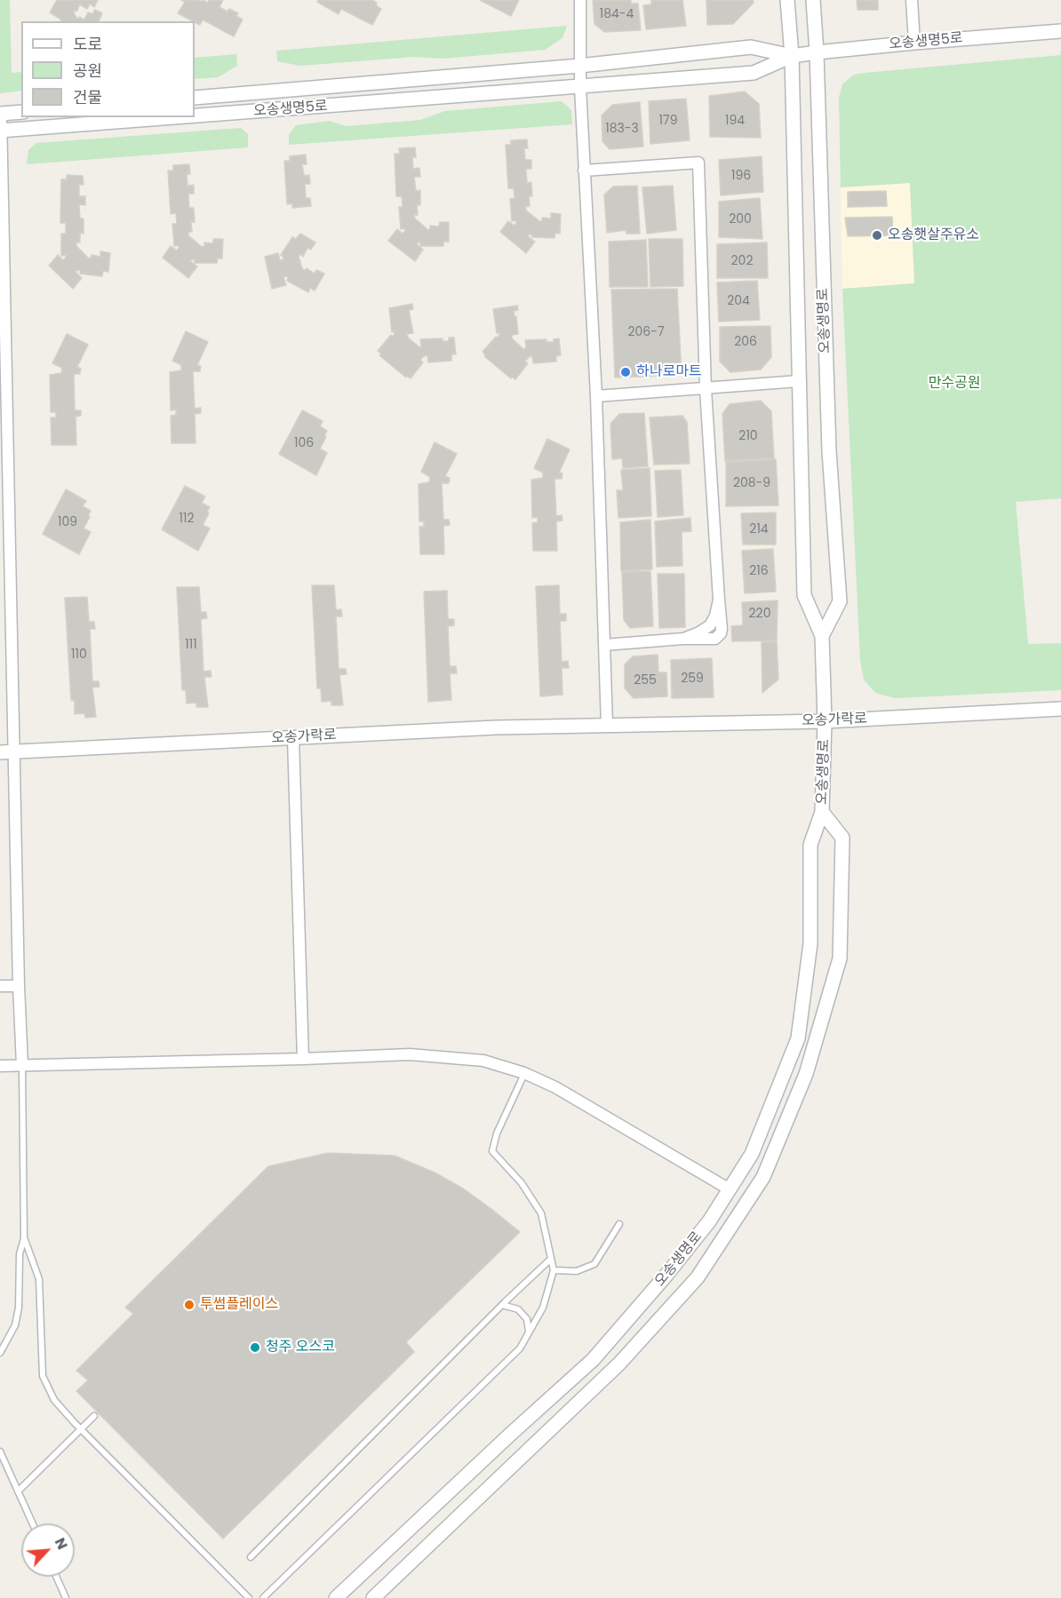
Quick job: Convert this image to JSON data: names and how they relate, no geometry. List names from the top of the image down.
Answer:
{
  "streets": {
    "street": ["오송생명5로", "오송생명로", "오송가락로"]
  },
  "crossings": [
    ["오송생명5로", "오송생명로"],
    ["오송생명로", "오송가락로"]
  ],
  "parks": ["만수공원"],
  "places": [
    "오송햇살주유소",
    "하나로마트",
    "투썸플레이스",
    "청주 오스코"
  ],
  "house_numbers": [
    "184-4",
    "179",
    "194",
    "183-3",
    "196",
    "200",
    "202",
    "204",
    "206-7",
    "206",
    "210",
    "106",
    "208-9",
    "112",
    "109",
    "214",
    "216",
    "220",
    "111",
    "110",
    "259",
    "255"
  ],
  "legend": ["도로", "공원", "건물"],
  "north": "top right"
}
